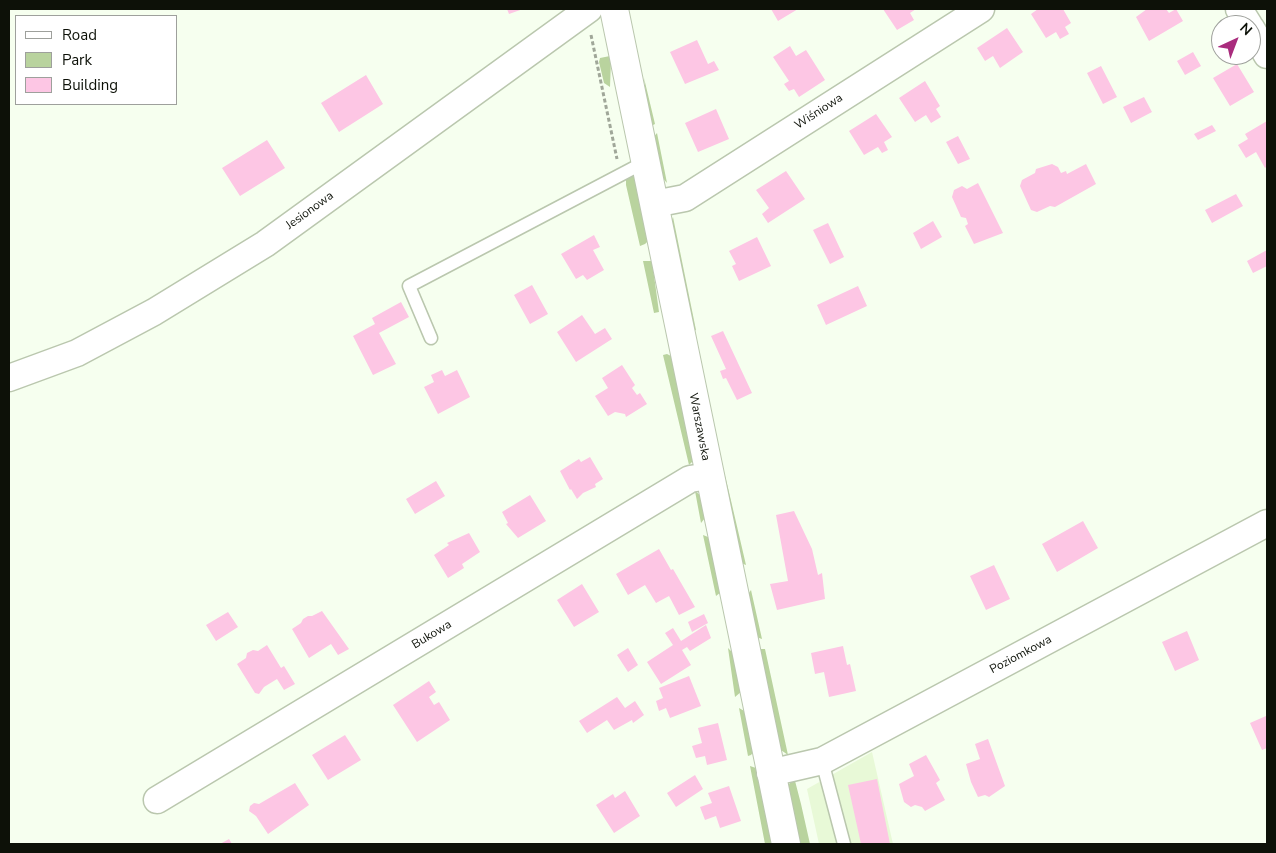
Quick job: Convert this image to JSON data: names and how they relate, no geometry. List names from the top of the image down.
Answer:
{
  "streets": {
    "main road": ["Warszawska"],
    "street": [
      "Wiśniowa",
      "Jesionowa",
      "Bukowa",
      "Poziomkowa"
    ]
  },
  "crossings": [
    ["Wiśniowa", "Warszawska"],
    ["Warszawska", "Bukowa"],
    ["Warszawska", "Poziomkowa"]
  ],
  "legend": ["Road", "Park", "Building"],
  "north": "top right"
}
